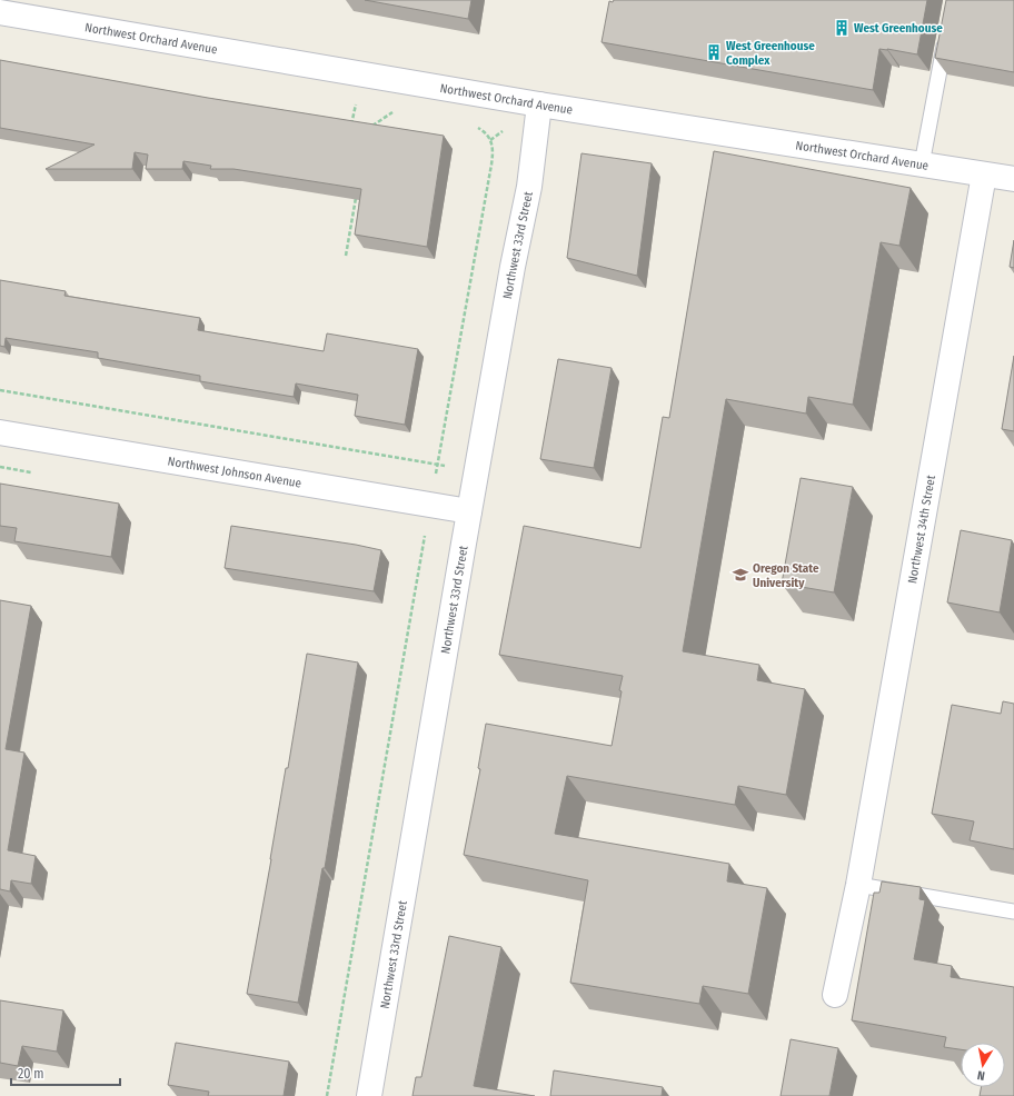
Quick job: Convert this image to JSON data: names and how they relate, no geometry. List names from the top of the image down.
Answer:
{
  "streets": {
    "street": [
      "Northwest Orchard Avenue",
      "Northwest 33rd Street",
      "Northwest Johnson Avenue",
      "Northwest 34th Street"
    ]
  },
  "crossings": [
    ["Northwest Orchard Avenue", "Northwest 33rd Street"],
    ["Northwest Orchard Avenue", "Northwest 34th Street"],
    ["Northwest 33rd Street", "Northwest Johnson Avenue"]
  ],
  "places": {
    "building": ["West Greenhouse", "West Greenhouse Complex"],
    "school or university": ["Oregon State University"]
  },
  "scale_bar": "20 m",
  "north": "bottom"
}
